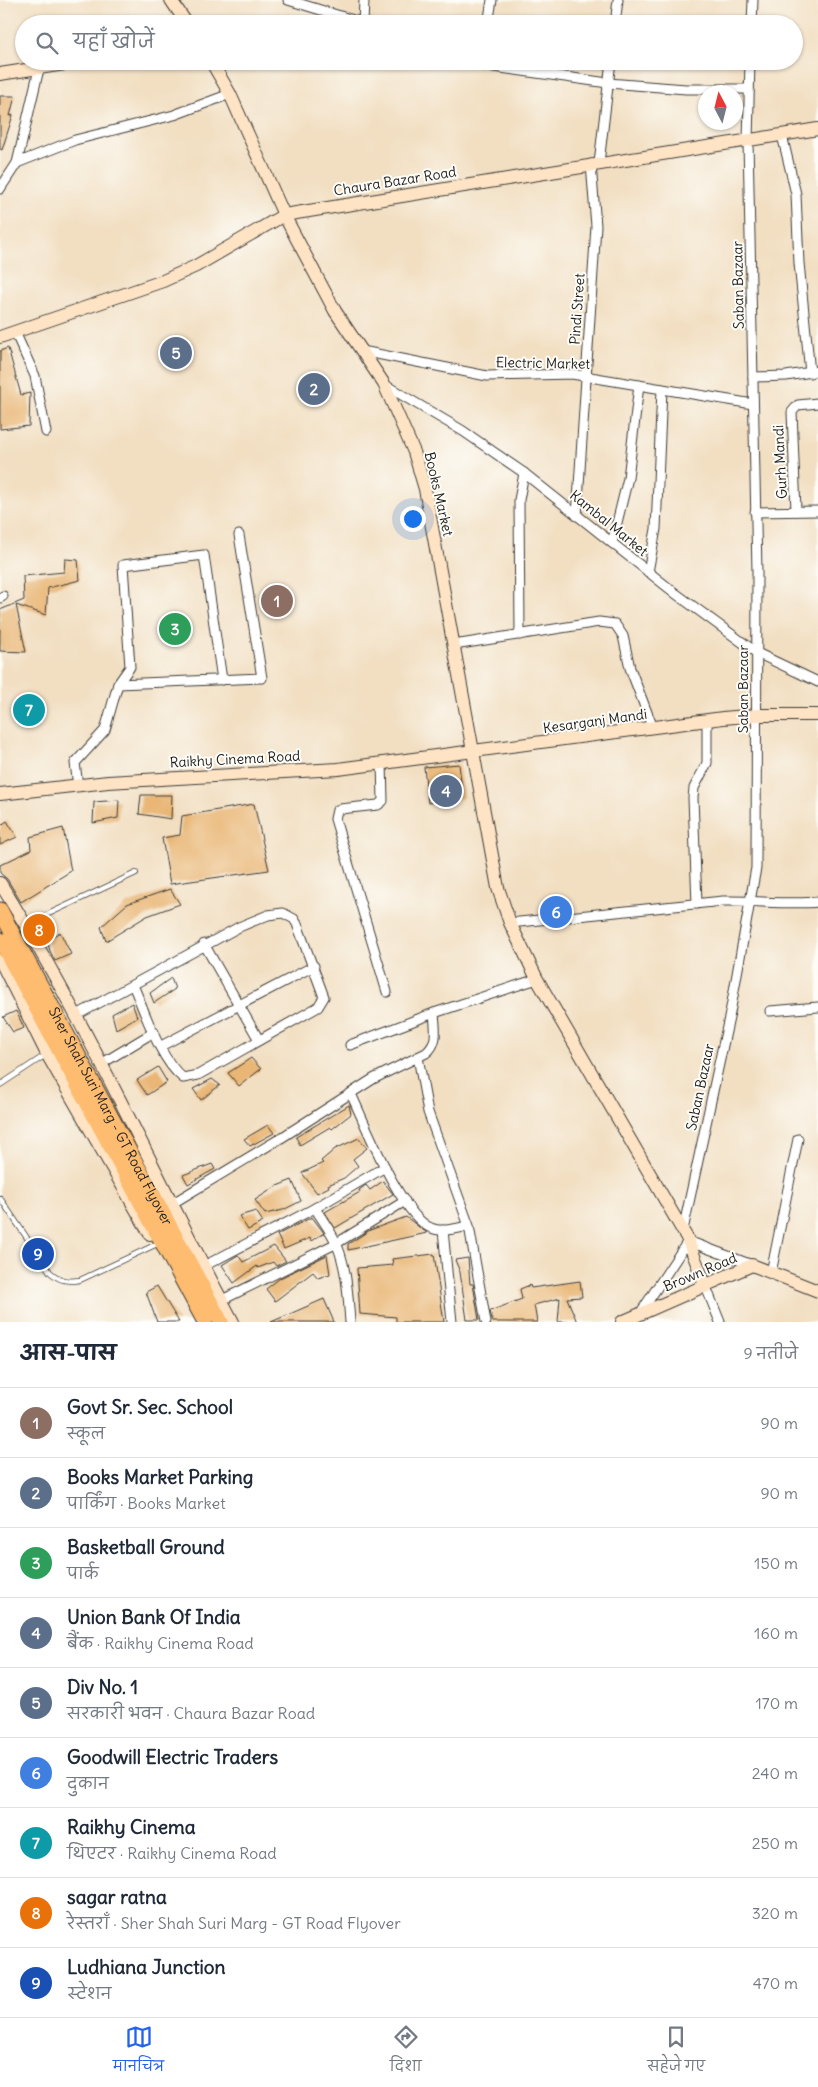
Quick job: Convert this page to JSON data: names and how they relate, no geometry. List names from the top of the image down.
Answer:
{
  "streets": {
    "main road": ["Sher Shah Suri Marg - GT Road Flyover"],
    "street": [
      "Chaura Bazar Road",
      "Saban Bazaar",
      "Pindi Street",
      "Electric Market",
      "Gurh Mandi",
      "Books Market",
      "Kambal Market",
      "Kesarganj Mandi",
      "Raikhy Cinema Road",
      "Brown Road"
    ]
  },
  "crossings": [
    ["Chaura Bazar Road", "Saban Bazaar"],
    ["Chaura Bazar Road", "Pindi Street"],
    ["Chaura Bazar Road", "Books Market"],
    ["Saban Bazaar", "Electric Market"],
    ["Saban Bazaar", "Books Market"],
    ["Saban Bazaar", "Kambal Market"],
    ["Saban Bazaar", "Kesarganj Mandi"],
    ["Pindi Street", "Electric Market"],
    ["Pindi Street", "Kambal Market"],
    ["Electric Market", "Books Market"],
    ["Books Market", "Kambal Market"],
    ["Books Market", "Kesarganj Mandi"],
    ["Books Market", "Raikhy Cinema Road"],
    ["Books Market", "Brown Road"],
    ["Kesarganj Mandi", "Raikhy Cinema Road"]
  ],
  "north": "top",
  "page": {
    "search": "यहाँ खोजें",
    "pins": [
      "5",
      "2",
      "1",
      "3",
      "7",
      "4",
      "6",
      "8",
      "9"
    ],
    "heading": ["आस-पास", "9 नतीजे"],
    "list": [
      {
        "mark": "1",
        "name": "Govt Sr. Sec. School",
        "note": "स्कूल",
        "value": "90 m"
      },
      {
        "mark": "2",
        "name": "Books Market Parking",
        "note": "पार्किंग · Books Market",
        "value": "90 m"
      },
      {
        "mark": "3",
        "name": "Basketball Ground",
        "note": "पार्क",
        "value": "150 m"
      },
      {
        "mark": "4",
        "name": "Union Bank Of India",
        "note": "बैंक · Raikhy Cinema Road",
        "value": "160 m"
      },
      {
        "mark": "5",
        "name": "Div No. 1",
        "note": "सरकारी भवन · Chaura Bazar Road",
        "value": "170 m"
      },
      {
        "mark": "6",
        "name": "Goodwill Electric Traders",
        "note": "दुकान",
        "value": "240 m"
      },
      {
        "mark": "7",
        "name": "Raikhy Cinema",
        "note": "थिएटर · Raikhy Cinema Road",
        "value": "250 m"
      },
      {
        "mark": "8",
        "name": "sagar ratna",
        "note": "रेस्तराँ · Sher Shah Suri Marg - GT Road Flyover",
        "value": "320 m"
      },
      {
        "mark": "9",
        "name": "Ludhiana Junction",
        "note": "स्टेशन",
        "value": "470 m"
      }
    ],
    "nav": ["मानचित्र", "दिशा", "सहेजे गए"]
  }
}
